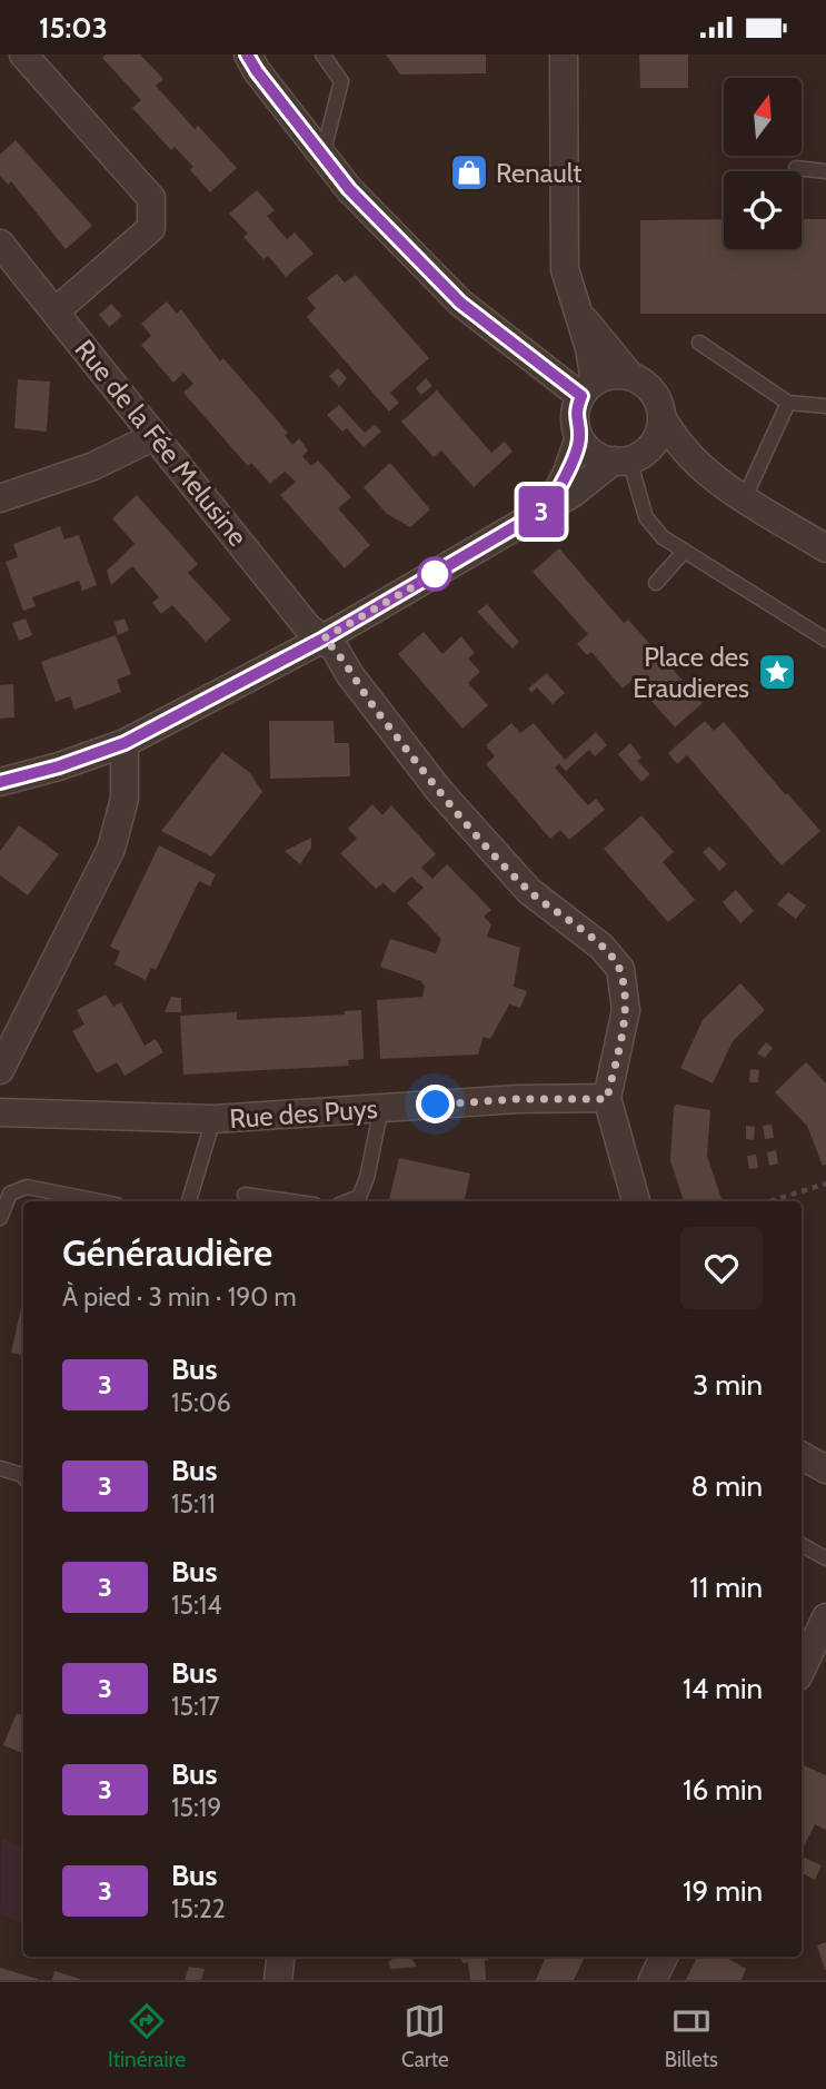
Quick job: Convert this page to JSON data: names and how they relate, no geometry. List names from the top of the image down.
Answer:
{
  "streets": {
    "street": ["Rue de la Fée Melusine", "Rue des Puys"]
  },
  "crossings": [
    ["Rue de la Fée Melusine", "Rue des Puys"]
  ],
  "places": {
    "shop": ["Renault"],
    "place": ["Place des Eraudieres"]
  },
  "lines": ["bus line 3"],
  "north": "top",
  "page": {
    "status": "15:03",
    "on_map": "3",
    "heading": ["Généraudière", "À pied · 3 min · 190 m"],
    "list": [
      {
        "mark": "3",
        "name": "Bus",
        "note": "15:06",
        "value": "3 min"
      },
      {
        "mark": "3",
        "name": "Bus",
        "note": "15:11",
        "value": "8 min"
      },
      {
        "mark": "3",
        "name": "Bus",
        "note": "15:14",
        "value": "11 min"
      },
      {
        "mark": "3",
        "name": "Bus",
        "note": "15:17",
        "value": "14 min"
      },
      {
        "mark": "3",
        "name": "Bus",
        "note": "15:19",
        "value": "16 min"
      },
      {
        "mark": "3",
        "name": "Bus",
        "note": "15:22",
        "value": "19 min"
      }
    ],
    "tabs": ["Itinéraire", "Carte", "Billets"]
  }
}
